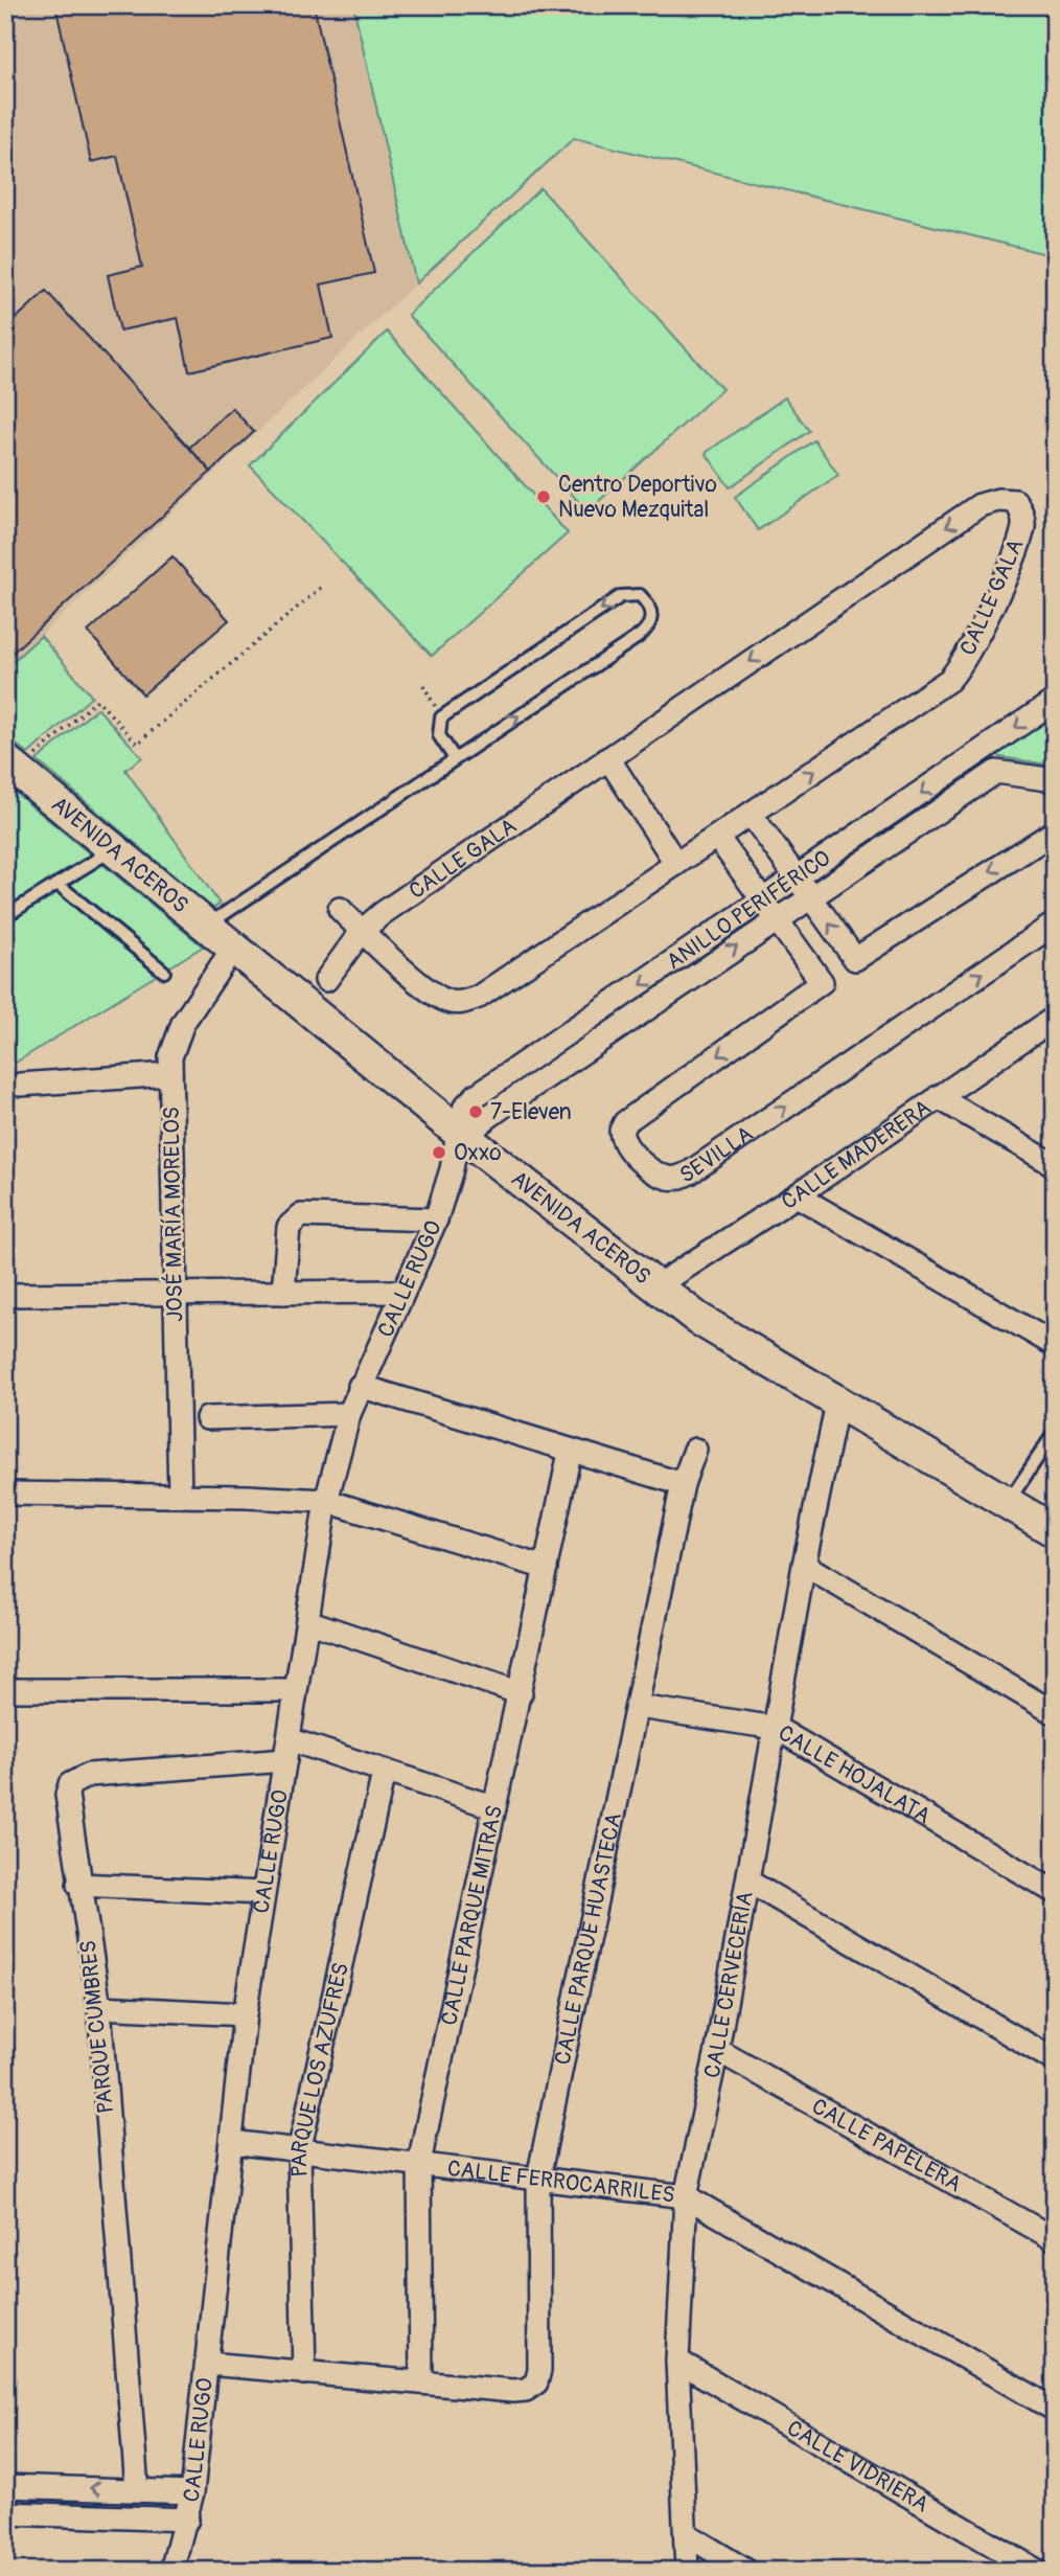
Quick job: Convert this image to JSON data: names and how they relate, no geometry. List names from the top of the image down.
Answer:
{
  "streets": {
    "street": [
      "CALLE GALA",
      "AVENIDA ACEROS",
      "ANILLO PERIFÉRICO",
      "SEVILLA",
      "CALLE MADERERA",
      "JOSÉ MARÍA MORELOS",
      "CALLE RUGO",
      "CALLE HOJALATA",
      "CALLE PARQUE MITRAS",
      "CALLE PARQUE HUASTECA",
      "CALLE CERVECERÍA",
      "PARQUE CUMBRES",
      "PARQUE LOS AZUFRES",
      "CALLE PAPELERA",
      "CALLE FERROCARRILES",
      "CALLE VIDRIERA"
    ]
  },
  "crossings": [
    ["AVENIDA ACEROS", "ANILLO PERIFÉRICO"],
    ["AVENIDA ACEROS", "CALLE MADERERA"],
    ["AVENIDA ACEROS", "JOSÉ MARÍA MORELOS"],
    ["AVENIDA ACEROS", "CALLE RUGO"],
    ["AVENIDA ACEROS", "CALLE CERVECERÍA"],
    ["ANILLO PERIFÉRICO", "SEVILLA"],
    ["ANILLO PERIFÉRICO", "CALLE RUGO"],
    ["CALLE RUGO", "PARQUE CUMBRES"],
    ["CALLE RUGO", "CALLE FERROCARRILES"],
    ["CALLE HOJALATA", "CALLE PARQUE HUASTECA"],
    ["CALLE HOJALATA", "CALLE CERVECERÍA"],
    ["CALLE PARQUE MITRAS", "CALLE PARQUE HUASTECA"],
    ["CALLE PARQUE MITRAS", "CALLE FERROCARRILES"],
    ["CALLE PARQUE HUASTECA", "CALLE FERROCARRILES"],
    ["CALLE CERVECERÍA", "CALLE PAPELERA"],
    ["CALLE CERVECERÍA", "CALLE FERROCARRILES"],
    ["CALLE CERVECERÍA", "CALLE VIDRIERA"],
    ["PARQUE LOS AZUFRES", "CALLE FERROCARRILES"]
  ],
  "places": ["Centro Deportivo Nuevo Mezquital", "7-Eleven", "Oxxo"]
}
